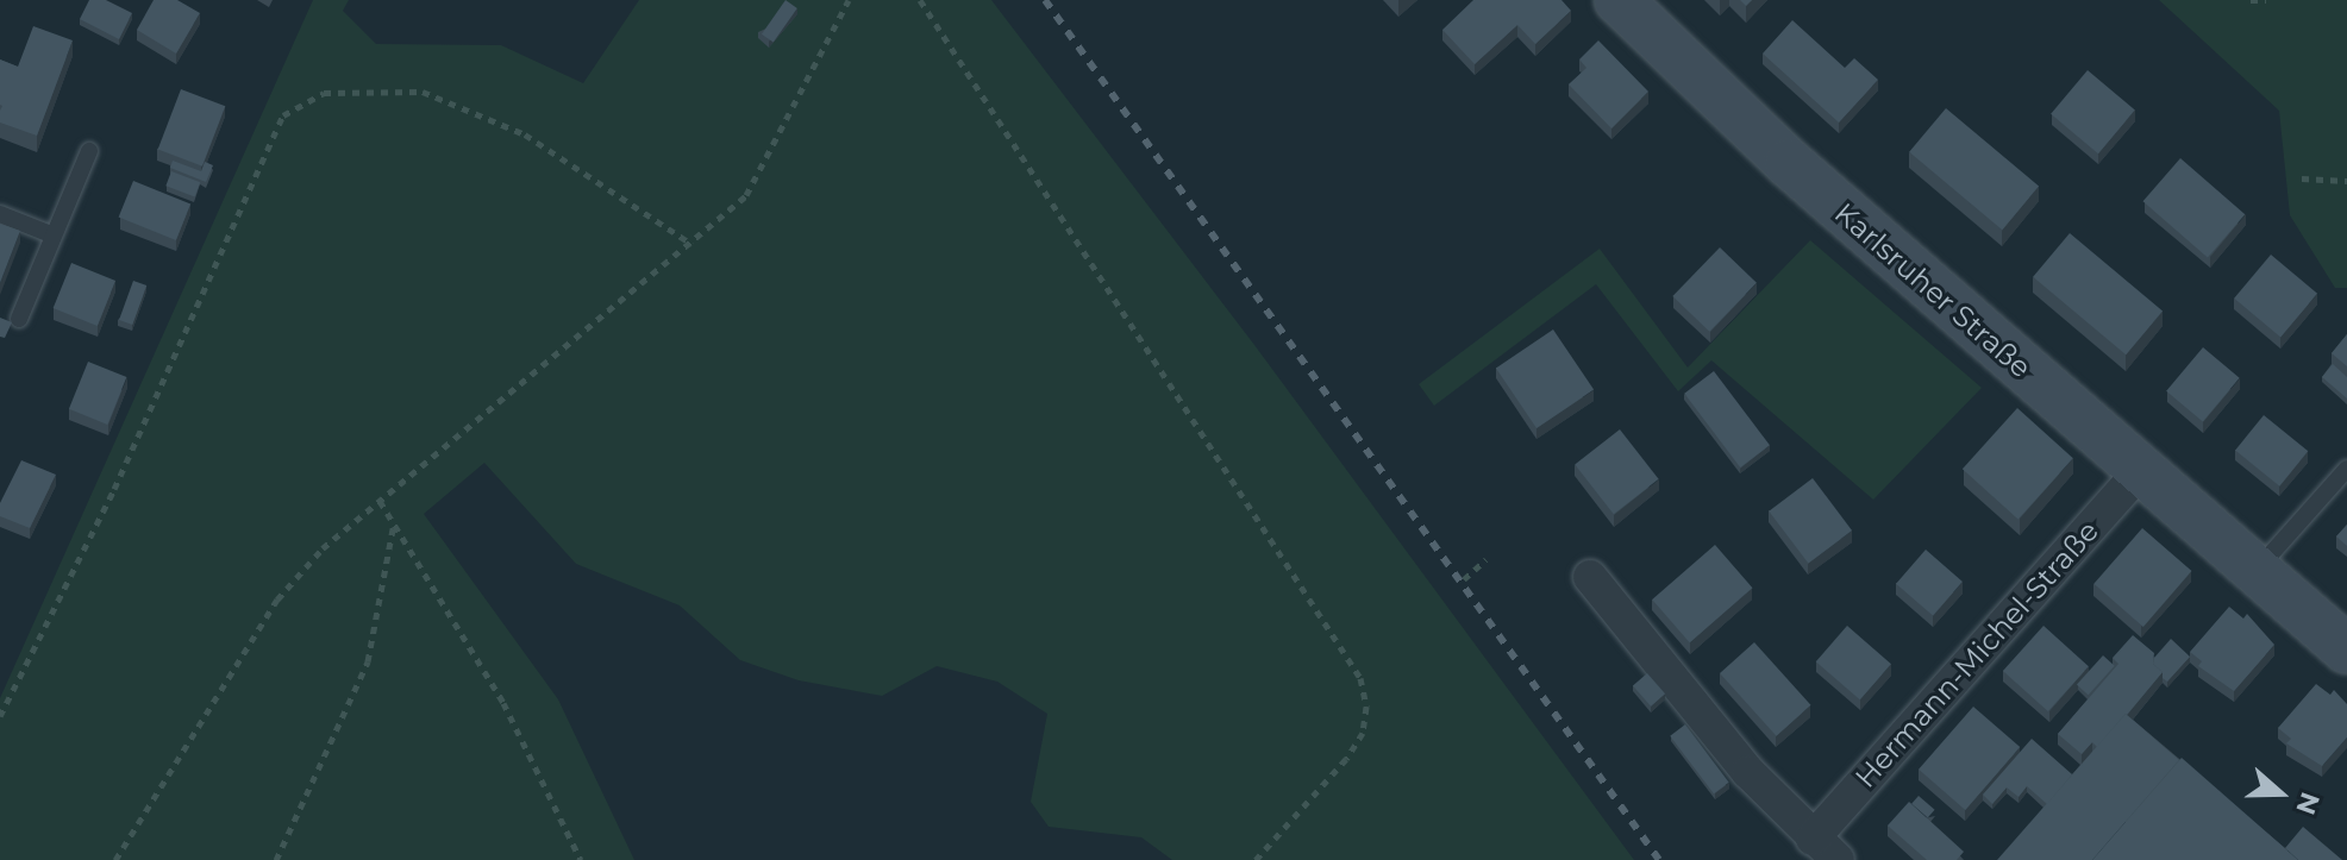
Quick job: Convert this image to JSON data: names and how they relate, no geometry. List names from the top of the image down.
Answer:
{
  "streets": {
    "main road": ["Karlsruher Straße"],
    "street": ["Hermann-Michel-Straße"]
  },
  "crossings": [
    ["Karlsruher Straße", "Hermann-Michel-Straße"]
  ],
  "north": "right"
}
